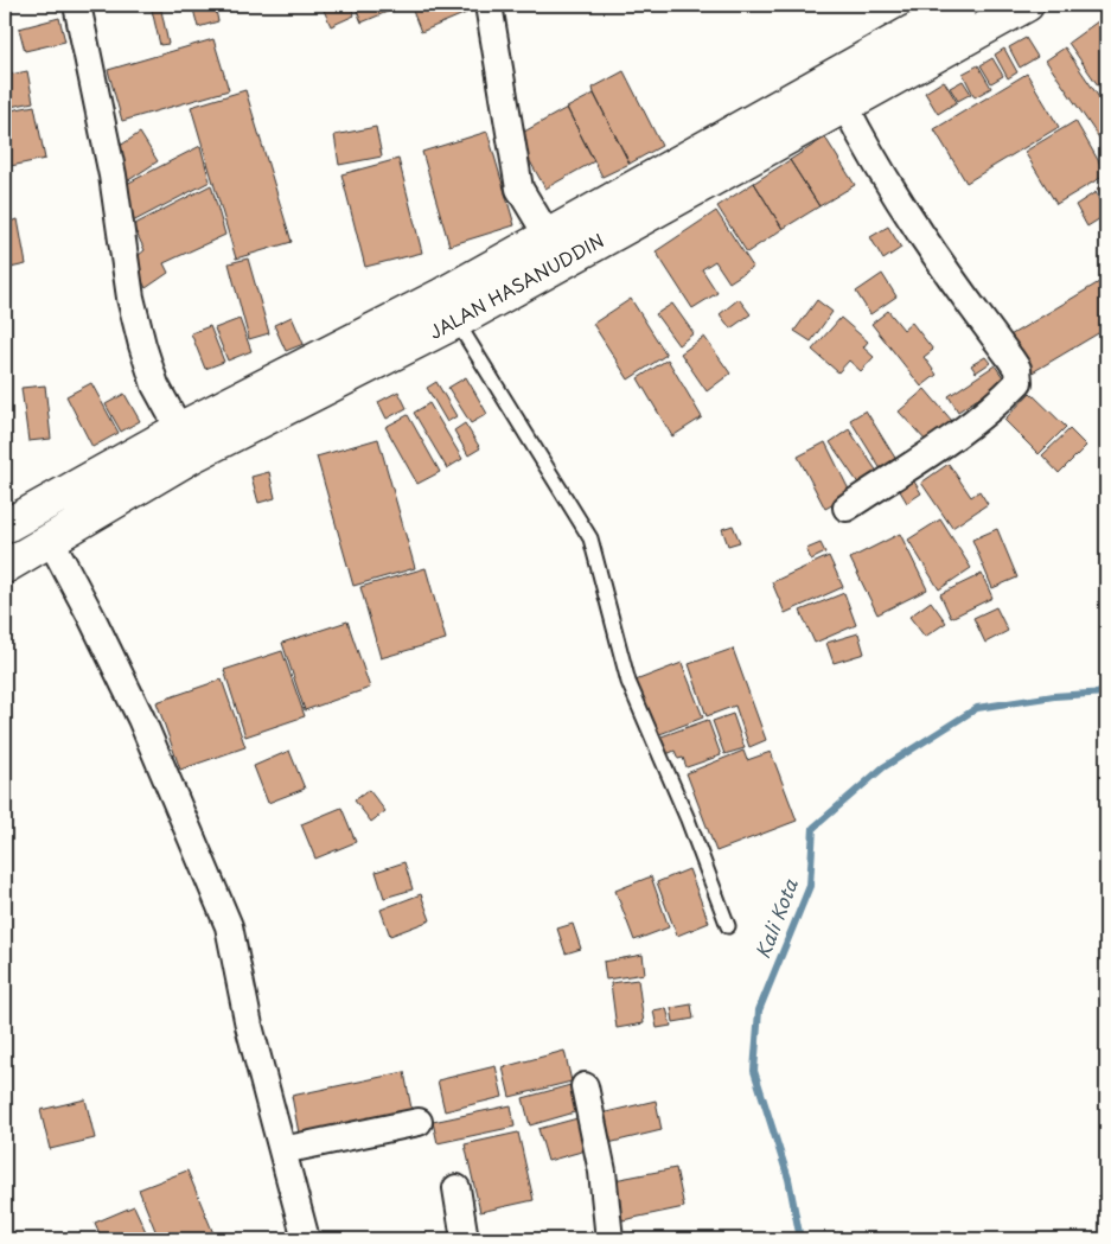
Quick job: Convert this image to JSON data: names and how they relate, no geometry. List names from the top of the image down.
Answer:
{
  "streets": {
    "street": ["JALAN HASANUDDIN"]
  },
  "water": ["Kali Kota"]
}
